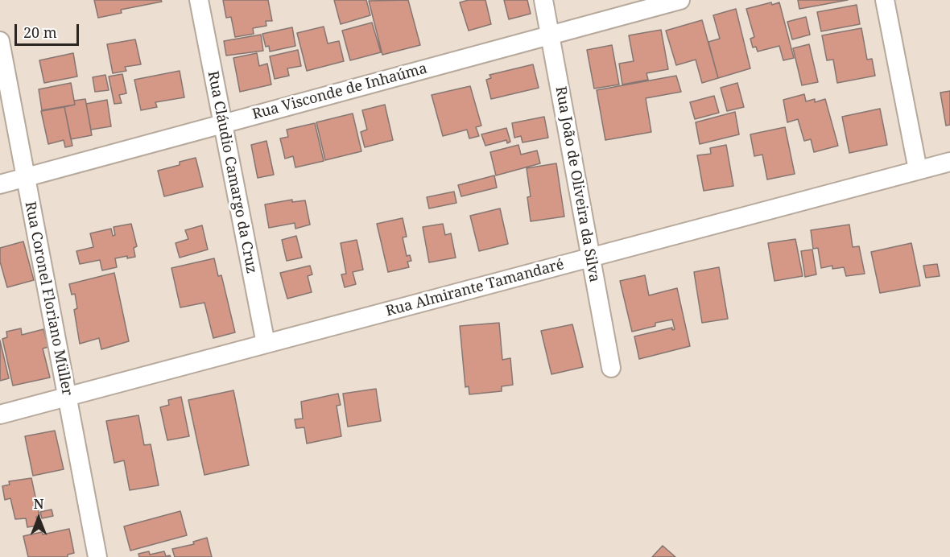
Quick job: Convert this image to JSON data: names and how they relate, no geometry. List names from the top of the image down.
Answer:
{
  "streets": {
    "street": [
      "Rua Visconde de Inhaúma",
      "Rua Cláudio Camargo da Cruz",
      "Rua João de Oliveira da Silva",
      "Rua Almirante Tamandaré",
      "Rua Coronel Floriano Müller"
    ]
  },
  "crossings": [
    ["Rua Visconde de Inhaúma", "Rua Cláudio Camargo da Cruz"],
    ["Rua Visconde de Inhaúma", "Rua João de Oliveira da Silva"],
    ["Rua Visconde de Inhaúma", "Rua Coronel Floriano Müller"],
    ["Rua Cláudio Camargo da Cruz", "Rua Almirante Tamandaré"],
    ["Rua João de Oliveira da Silva", "Rua Almirante Tamandaré"],
    ["Rua Almirante Tamandaré", "Rua Coronel Floriano Müller"]
  ],
  "scale_bar": "20 m",
  "north": "top"
}
